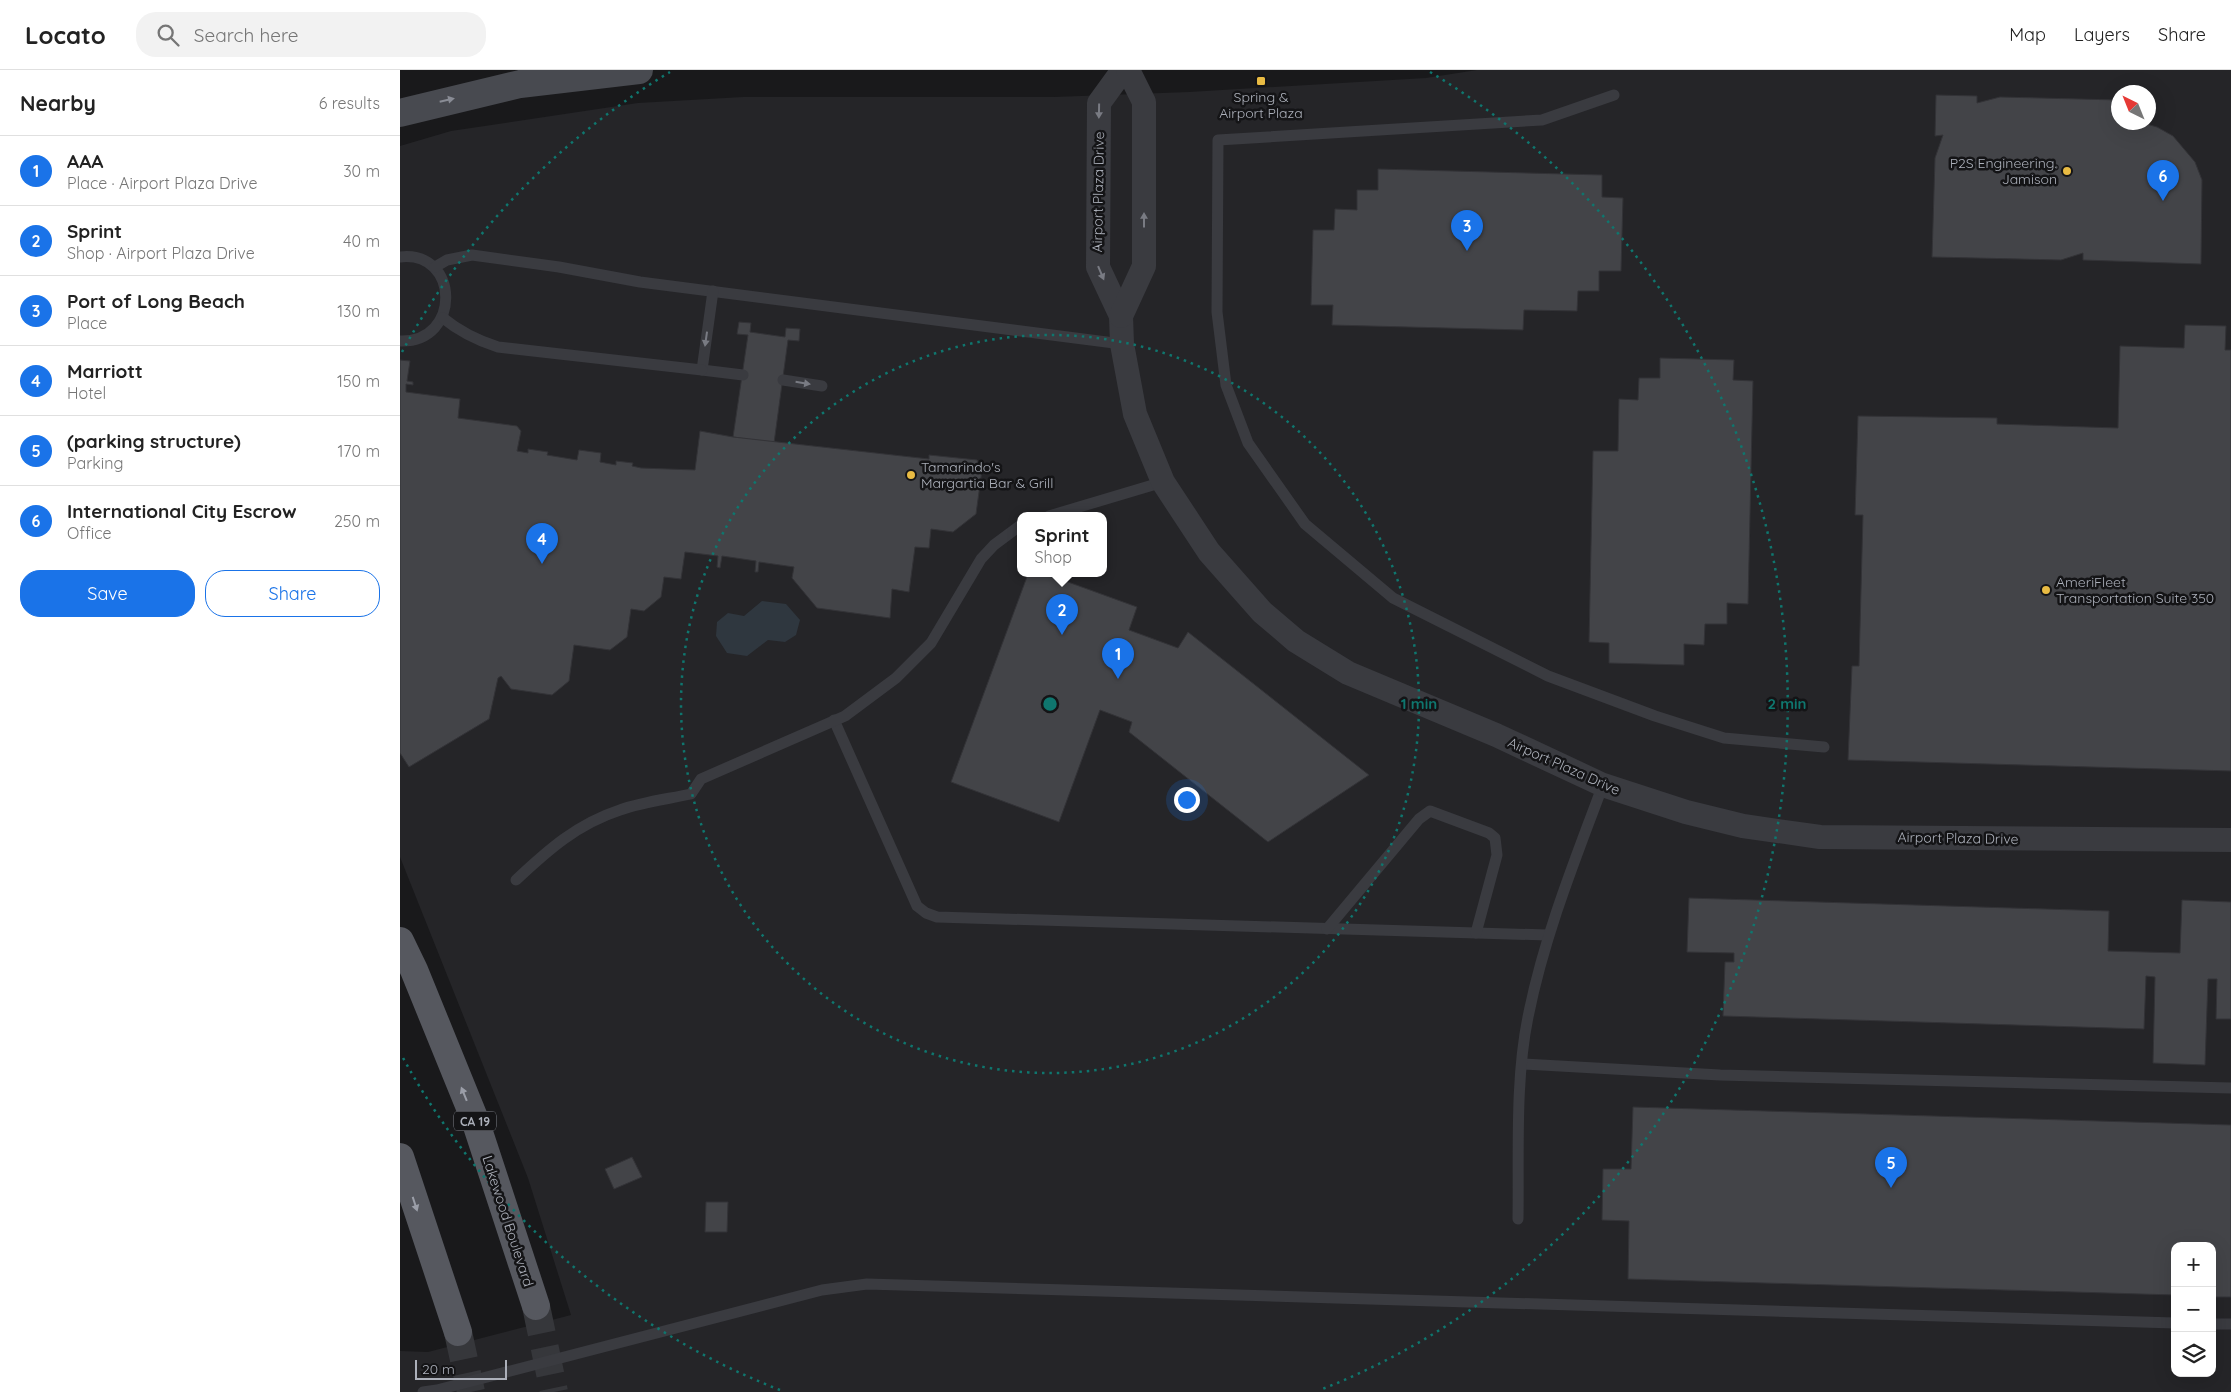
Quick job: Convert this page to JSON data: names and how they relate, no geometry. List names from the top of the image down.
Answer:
{
  "streets": {
    "main road": ["CA 19", "Lakewood Boulevard"],
    "street": ["Airport Plaza Drive"]
  },
  "places": {
    "transit": ["Spring & Airport Plaza"],
    "other": ["P2S Engineering. Jamison", "Tamarindo's Margartia Bar & Grill", "AmeriFleet Transportation Suite 350"]
  },
  "scale_bar": "20 m",
  "north": "top left",
  "page": {
    "header": "Locato",
    "search": "Search here",
    "nav": ["Map", "Layers", "Share"],
    "heading": ["Nearby", "6 results"],
    "list": [
      {
        "mark": "1",
        "name": "AAA",
        "note": "Place · Airport Plaza Drive",
        "value": "30 m"
      },
      {
        "mark": "2",
        "name": "Sprint",
        "note": "Shop · Airport Plaza Drive",
        "value": "40 m"
      },
      {
        "mark": "3",
        "name": "Port of Long Beach",
        "note": "Place",
        "value": "130 m"
      },
      {
        "mark": "4",
        "name": "Marriott",
        "note": "Hotel",
        "value": "150 m"
      },
      {
        "mark": "5",
        "name": "(parking structure)",
        "note": "Parking",
        "value": "170 m"
      },
      {
        "mark": "6",
        "name": "International City Escrow",
        "note": "Office",
        "value": "250 m"
      }
    ],
    "pins": [
      "6",
      "3",
      "4",
      "2",
      "1",
      "5"
    ],
    "popup": ["Sprint", "Shop"],
    "buttons": ["Save", "Share"],
    "map_buttons": ["+", "−"],
    "scale": "20 m"
  },
  "rings": ["1 min", "2 min"]
}
